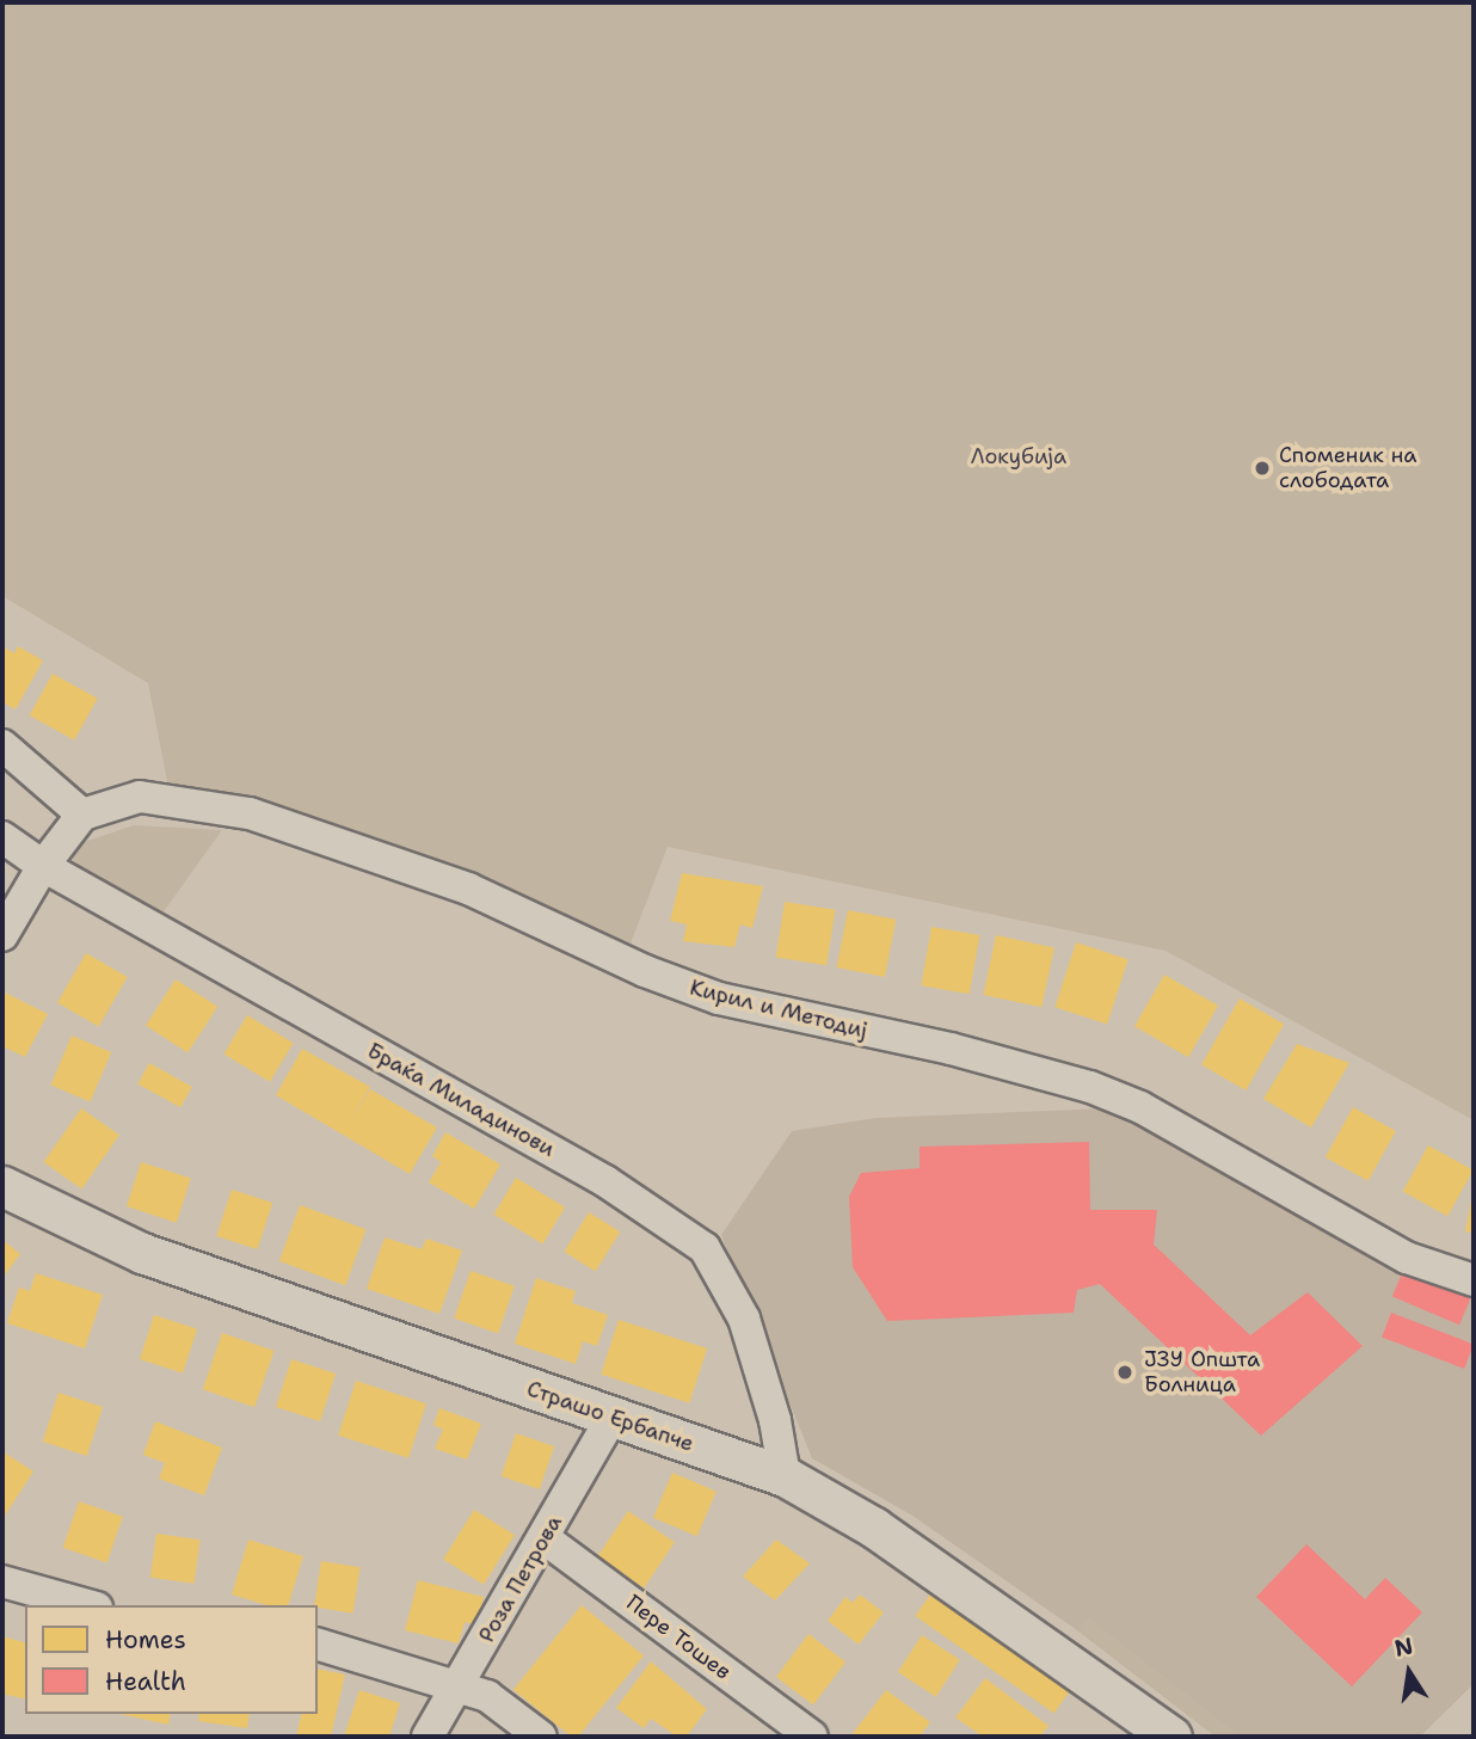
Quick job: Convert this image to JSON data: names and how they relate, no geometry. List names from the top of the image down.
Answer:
{
  "streets": {
    "main road": ["Страшо Ербапче"],
    "street": [
      "Кирил и Методиј",
      "Браќа Миладинови",
      "Роза Петрова",
      "Пере Тошев"
    ]
  },
  "crossings": [
    ["Браќа Миладинови", "Страшо Ербапче"],
    ["Страшо Ербапче", "Роза Петрова"],
    ["Роза Петрова", "Пере Тошев"]
  ],
  "parks": ["Локубија"],
  "places": ["Споменик на слободата", "ЈЗУ Општа Болница"],
  "legend": ["Homes", "Health"],
  "north": "top"
}
